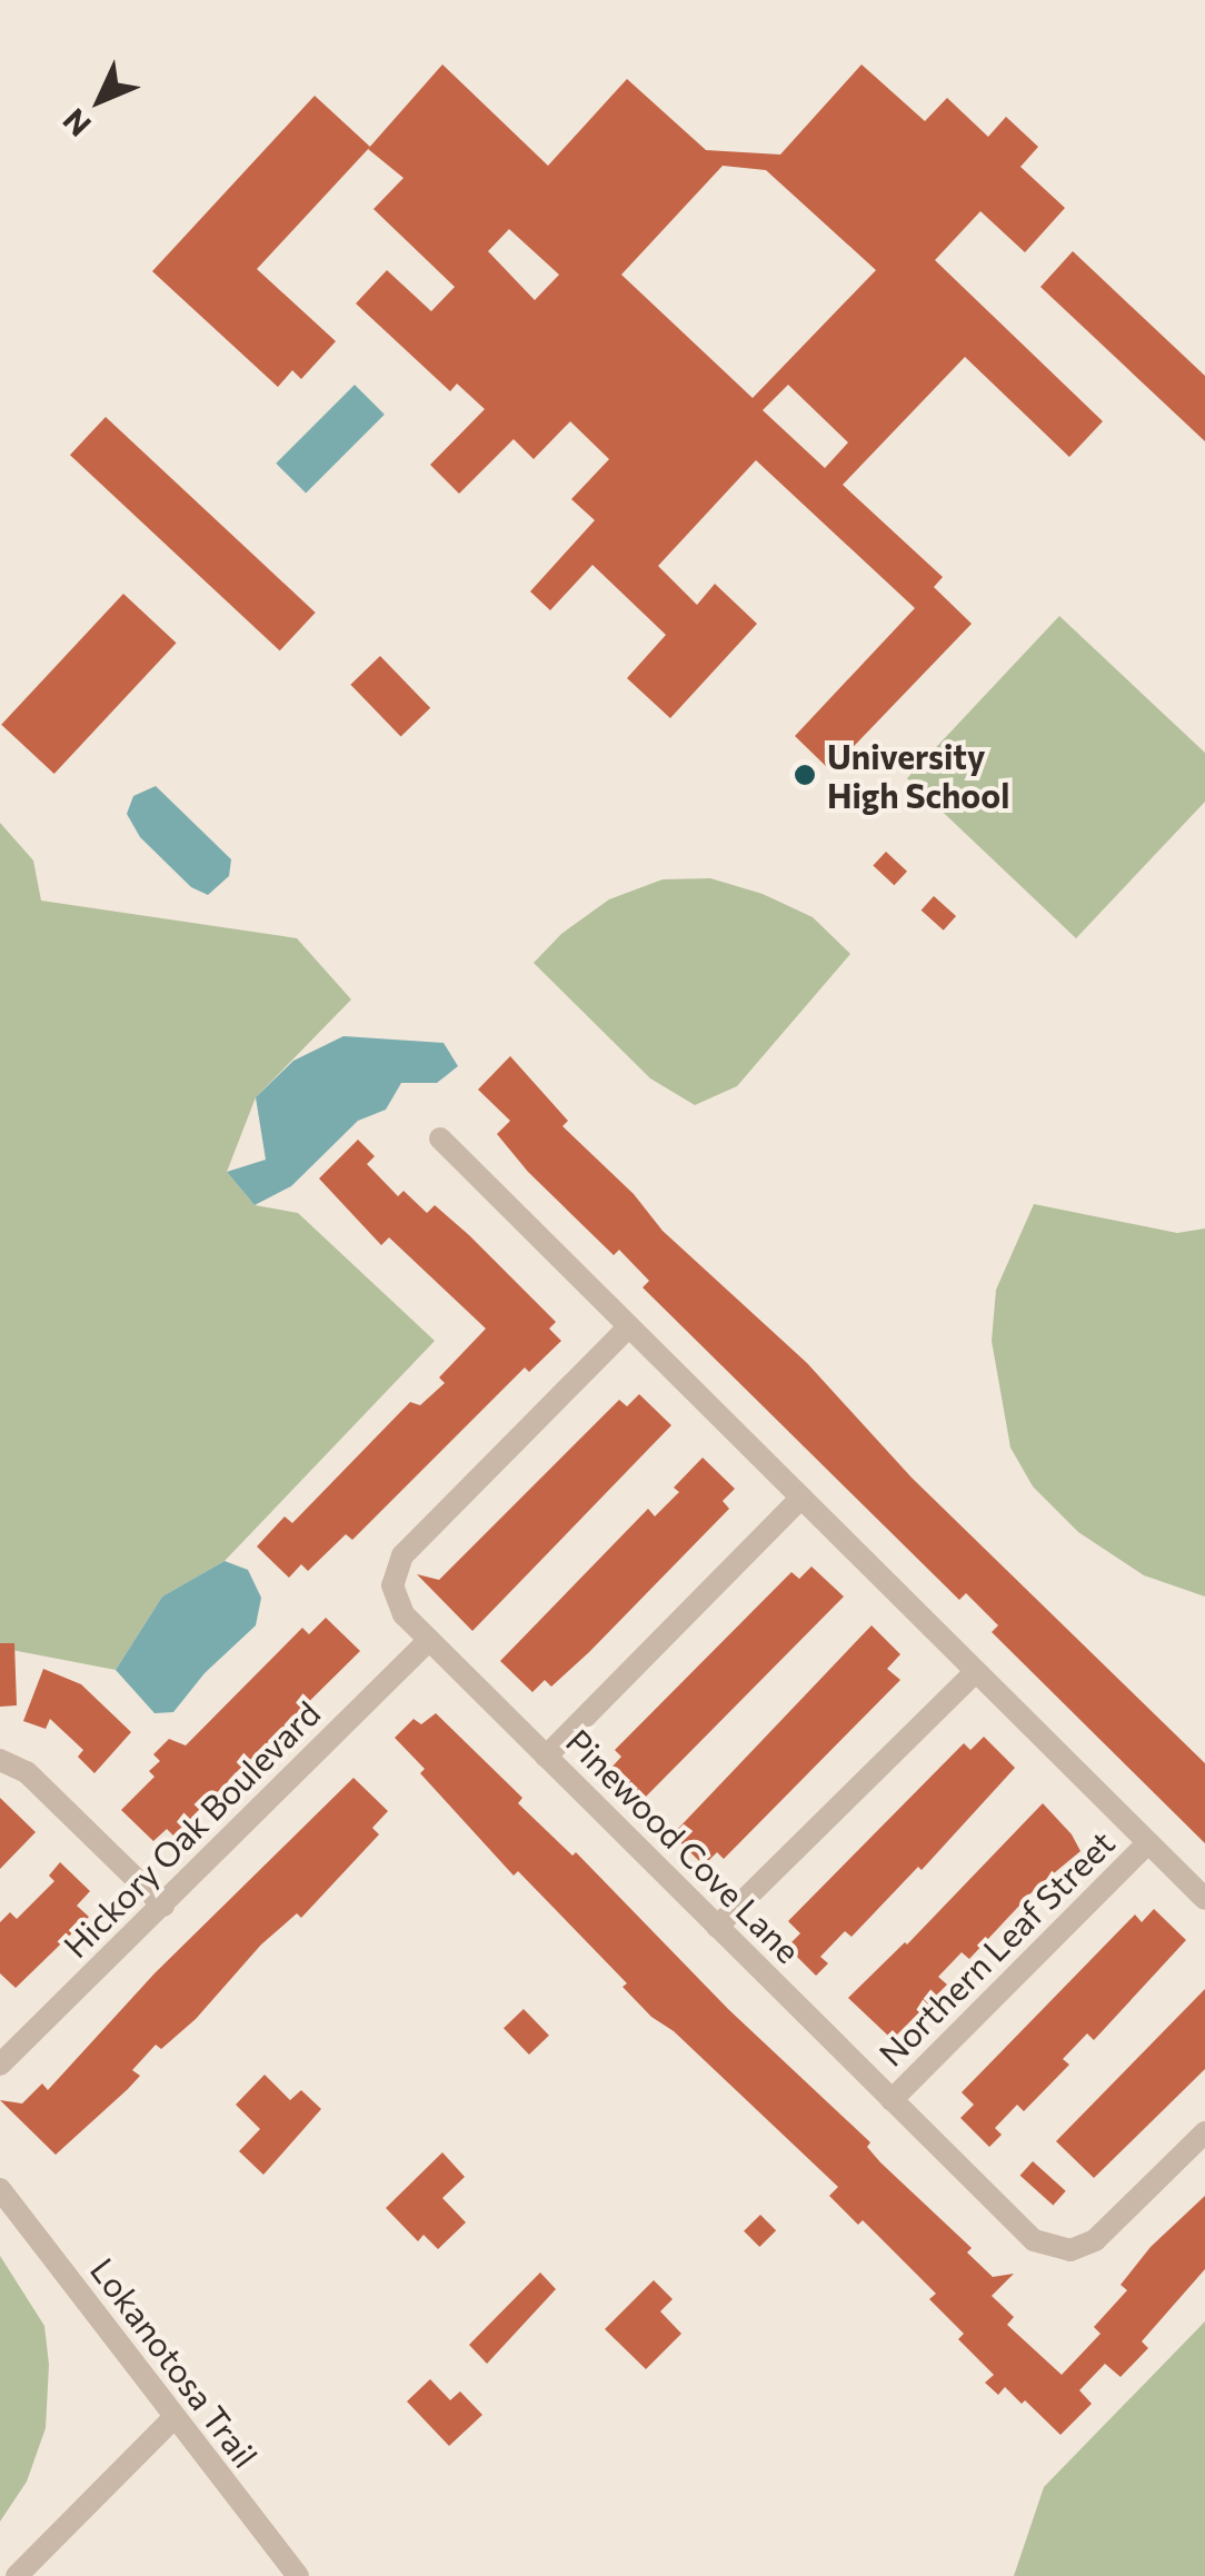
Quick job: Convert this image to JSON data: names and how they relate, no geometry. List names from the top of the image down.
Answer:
{
  "streets": {
    "street": [
      "Hickory Oak Boulevard",
      "Pinewood Cove Lane",
      "Northern Leaf Street",
      "Lokanotosa Trail"
    ]
  },
  "crossings": [
    ["Hickory Oak Boulevard", "Pinewood Cove Lane"],
    ["Pinewood Cove Lane", "Northern Leaf Street"]
  ],
  "places": ["University High School"],
  "north": "bottom left"
}
